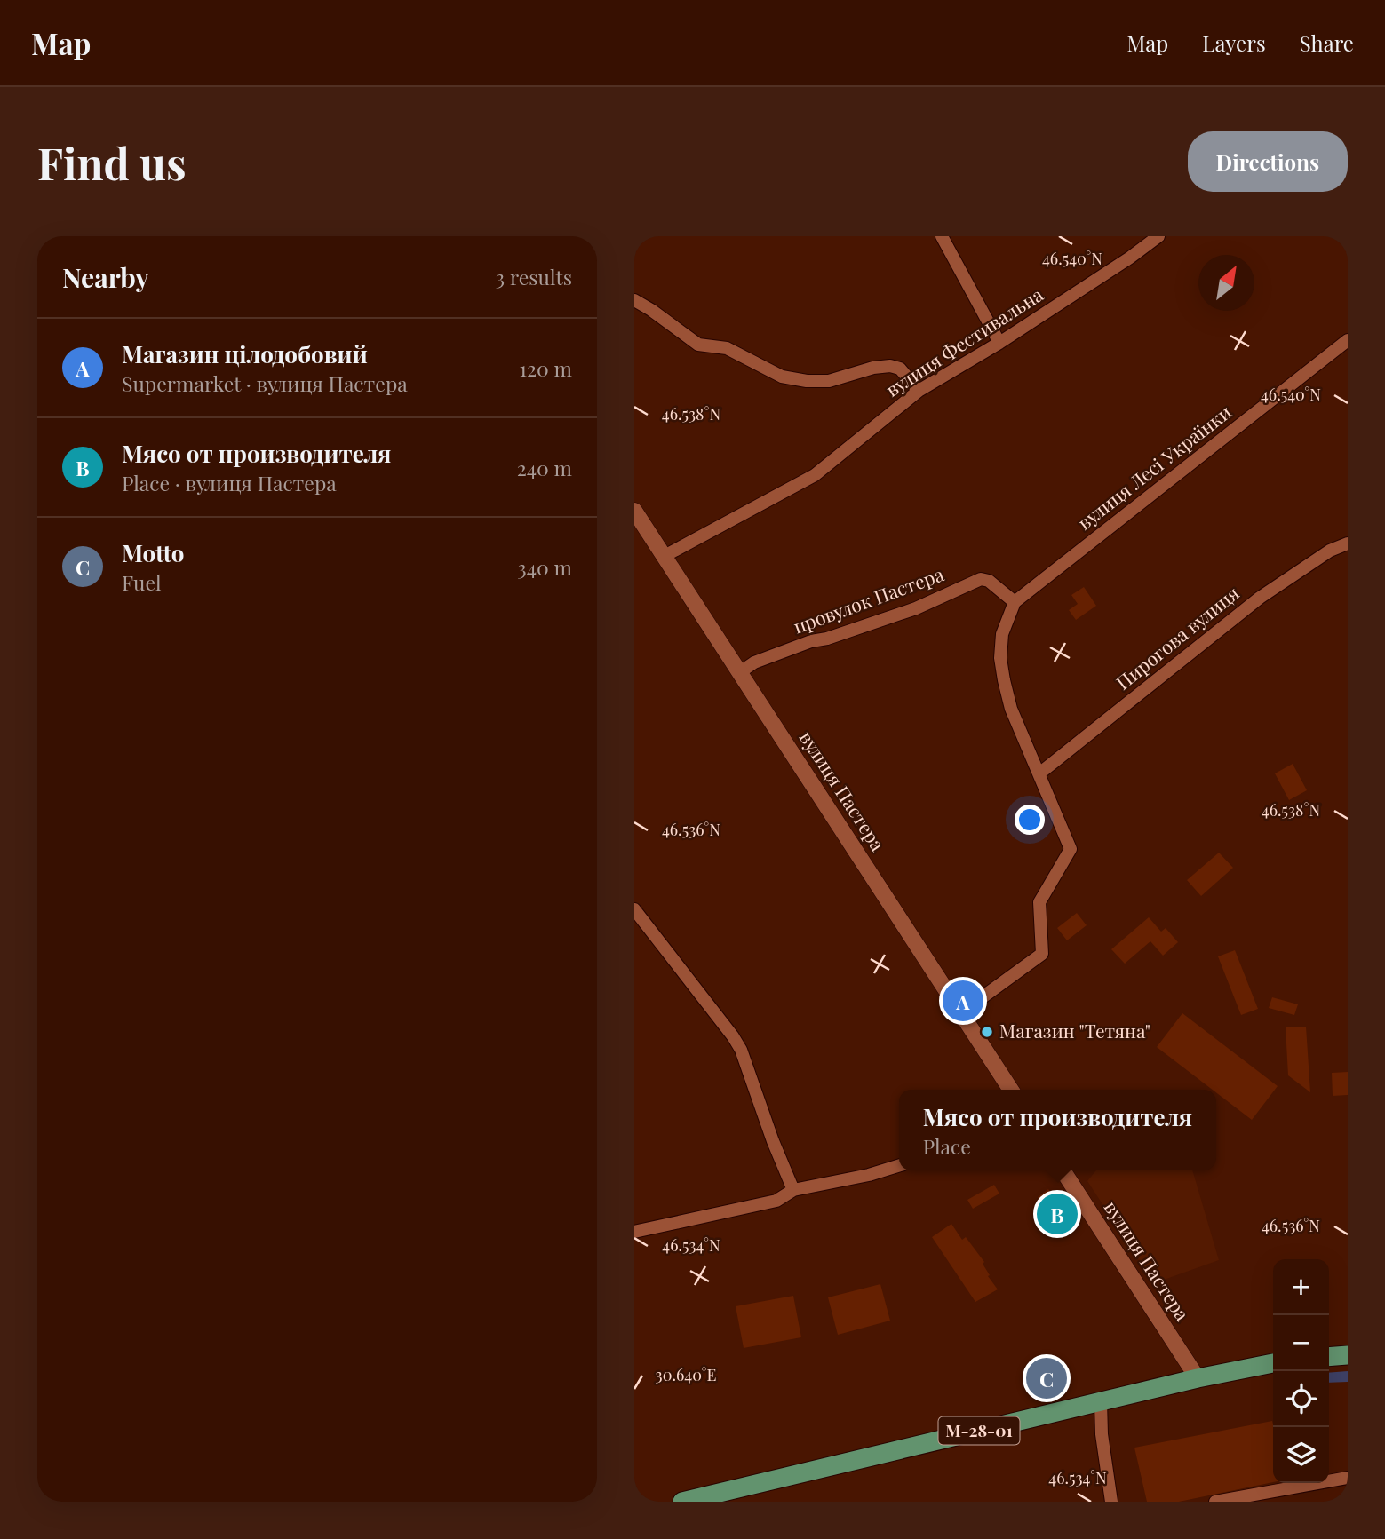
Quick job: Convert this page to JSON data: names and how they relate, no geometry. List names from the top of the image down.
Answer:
{
  "streets": {
    "highway": ["М-28-01"],
    "street": [
      "вулиця Фестивальна",
      "вулиця Лесі Українки",
      "провулок Пастера",
      "Пирогова вулиця",
      "вулиця Пастера"
    ]
  },
  "crossings": [
    ["вулиця Фестивальна", "вулиця Пастера"],
    ["вулиця Лесі Українки", "провулок Пастера"],
    ["провулок Пастера", "вулиця Пастера"],
    ["вулиця Пастера", "М-28-01"]
  ],
  "places": ["Магазин \"Тетяна\""],
  "north": "top right",
  "page": {
    "header": "Map",
    "nav": ["Map", "Layers", "Share"],
    "buttons": "Directions",
    "title": "Find us",
    "heading": ["Nearby", "3 results"],
    "list": [
      {
        "mark": "A",
        "name": "Магазин цілодобовий",
        "note": "Supermarket · вулиця Пастера",
        "value": "120 m"
      },
      {
        "mark": "B",
        "name": "Мясо от производителя",
        "note": "Place · вулиця Пастера",
        "value": "240 m"
      },
      {
        "mark": "C",
        "name": "Motto",
        "note": "Fuel",
        "value": "340 m"
      }
    ],
    "pins": ["A", "B", "C"],
    "popup": ["Мясо от производителя", "Place"],
    "map_buttons": ["+", "−"]
  },
  "coordinates": [
    "46.540°N",
    "46.538°N",
    "46.536°N",
    "46.534°N",
    "30.640°E"
  ]
}
